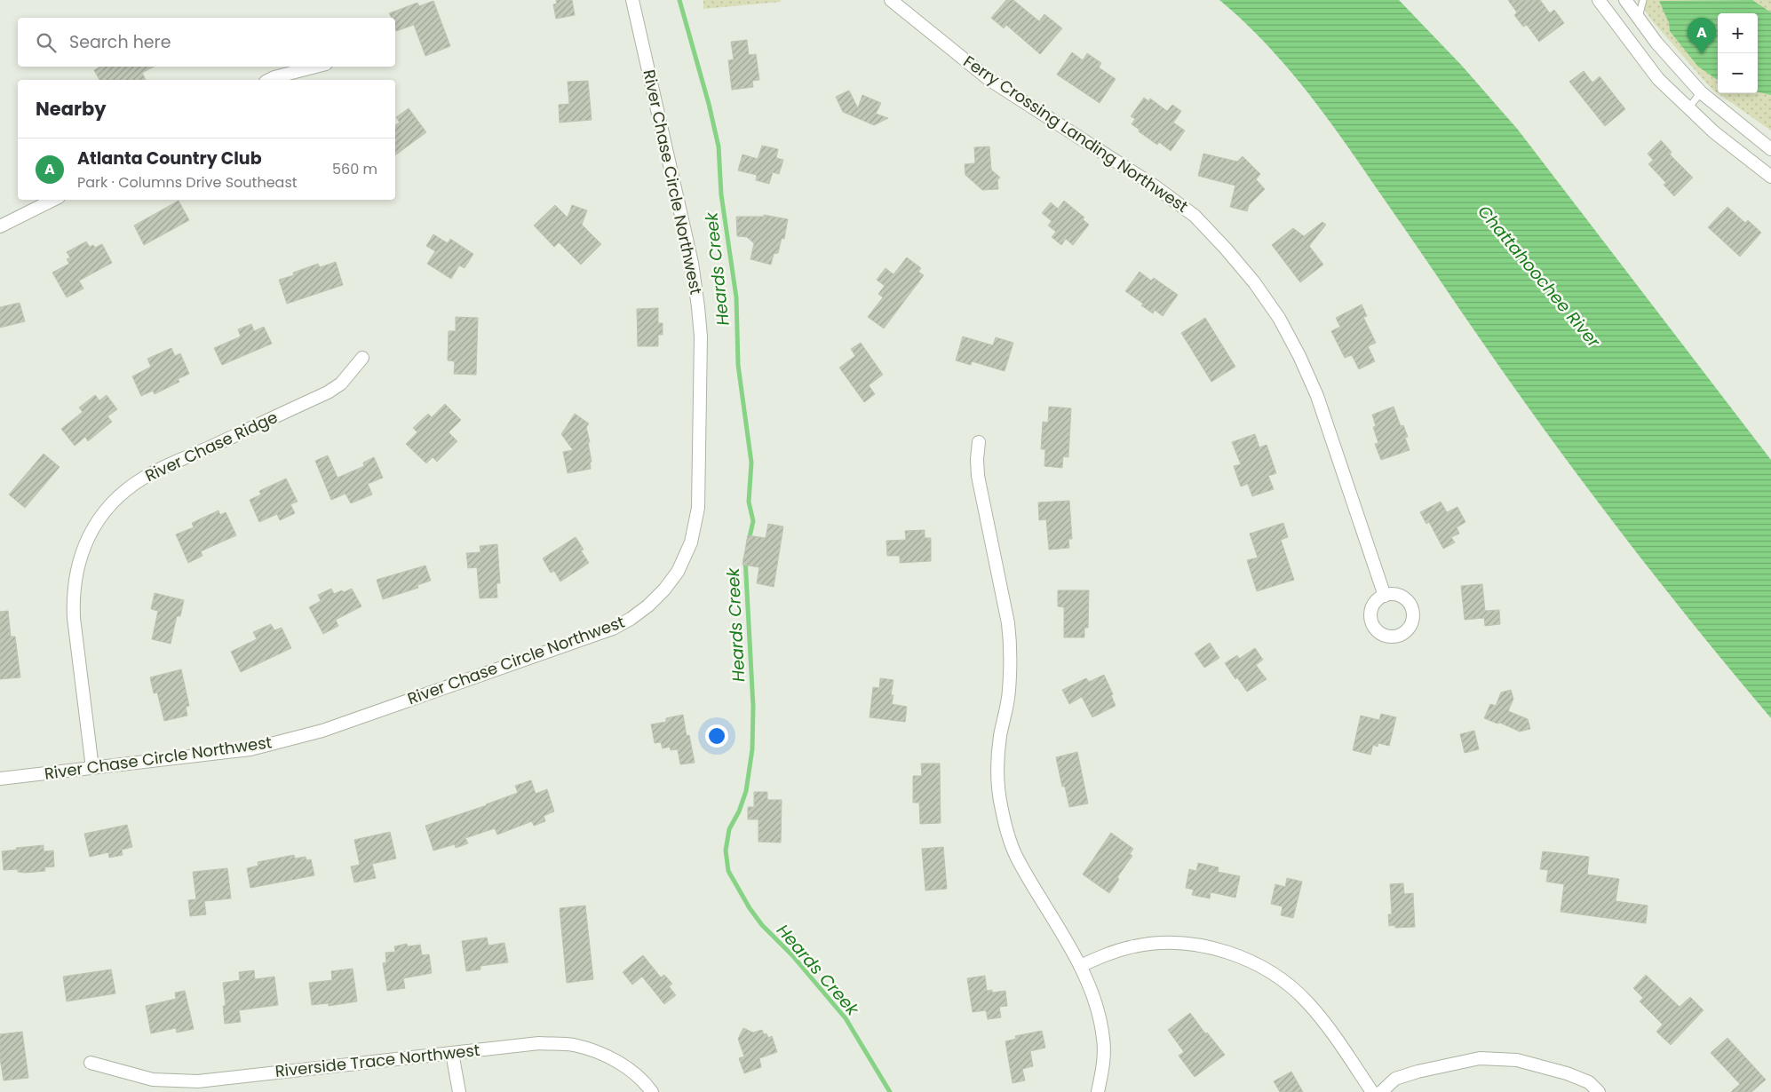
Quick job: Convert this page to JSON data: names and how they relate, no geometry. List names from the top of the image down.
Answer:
{
  "streets": {
    "street": [
      "Ferry Crossing Landing Northwest",
      "River Chase Circle Northwest",
      "River Chase Ridge",
      "Riverside Trace Northwest"
    ]
  },
  "crossings": [
    ["River Chase Circle Northwest", "River Chase Ridge"]
  ],
  "water": ["Heards Creek", "Chattahoochee River"],
  "page": {
    "map_buttons": ["+", "−"],
    "pins": "A",
    "search": "Search here",
    "heading": "Nearby",
    "list": [
      {
        "mark": "A",
        "name": "Atlanta Country Club",
        "note": "Park · Columns Drive Southeast",
        "value": "560 m"
      }
    ]
  }
}
